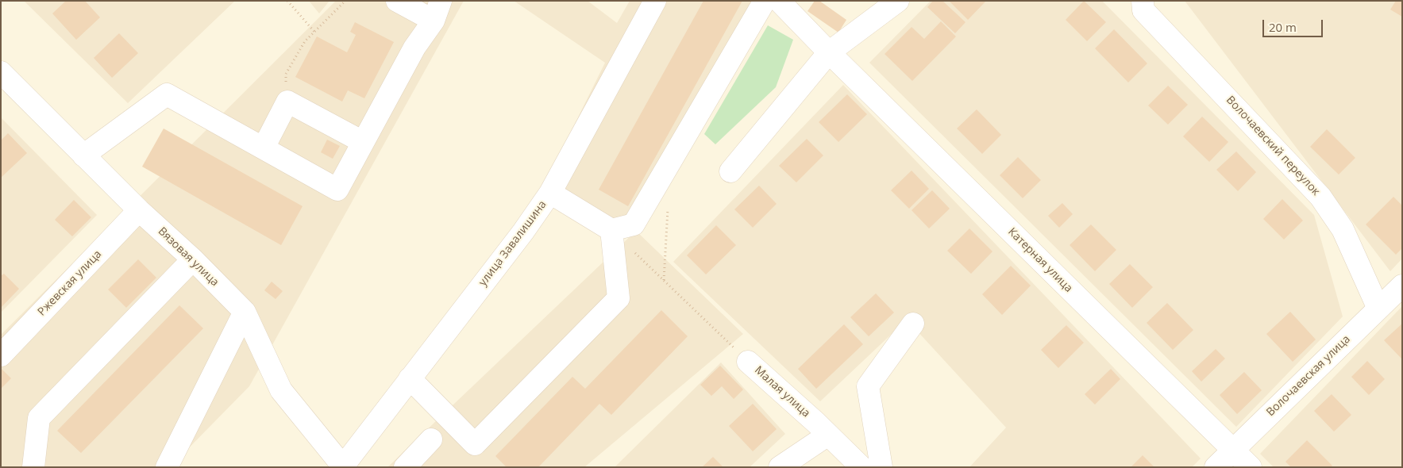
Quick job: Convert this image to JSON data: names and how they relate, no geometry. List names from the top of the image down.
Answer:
{
  "streets": {
    "street": [
      "Волочаевский переулок",
      "улица Завалишина",
      "Вязовая улица",
      "Катерная улица",
      "Ржевская улица",
      "Волочаевская улица",
      "Малая улица"
    ]
  },
  "crossings": [
    ["Волочаевский переулок", "Волочаевская улица"],
    ["улица Завалишина", "Вязовая улица"],
    ["Вязовая улица", "Ржевская улица"],
    ["Катерная улица", "Волочаевская улица"]
  ],
  "scale_bar": "20 m"
}
